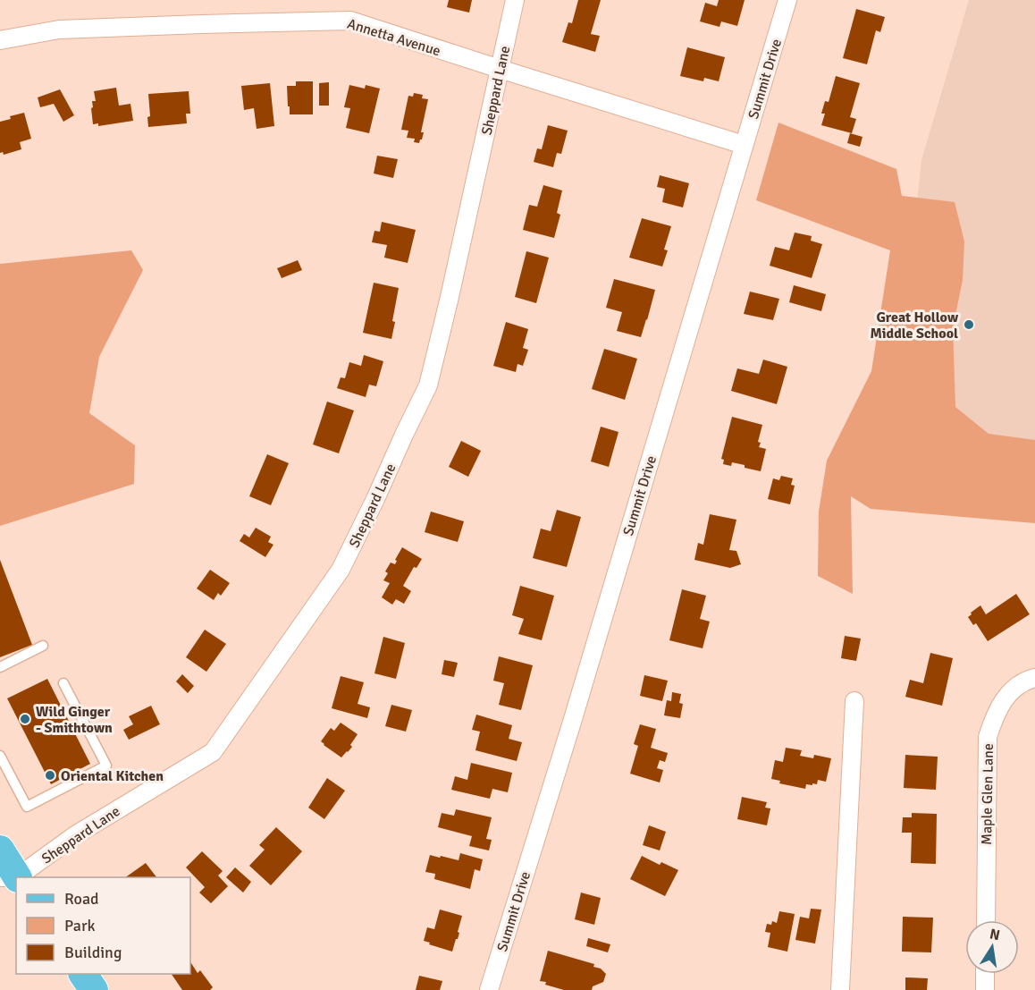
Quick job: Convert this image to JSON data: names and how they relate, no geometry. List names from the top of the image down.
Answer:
{
  "streets": {
    "street": [
      "Annetta Avenue",
      "Summit Drive",
      "Sheppard Lane",
      "Maple Glen Lane"
    ]
  },
  "crossings": [
    ["Annetta Avenue", "Summit Drive"],
    ["Annetta Avenue", "Sheppard Lane"]
  ],
  "places": ["Great Hollow Middle School", "Wild Ginger - Smithtown", "Oriental Kitchen"],
  "legend": ["Road", "Park", "Building"],
  "north": "top"
}
